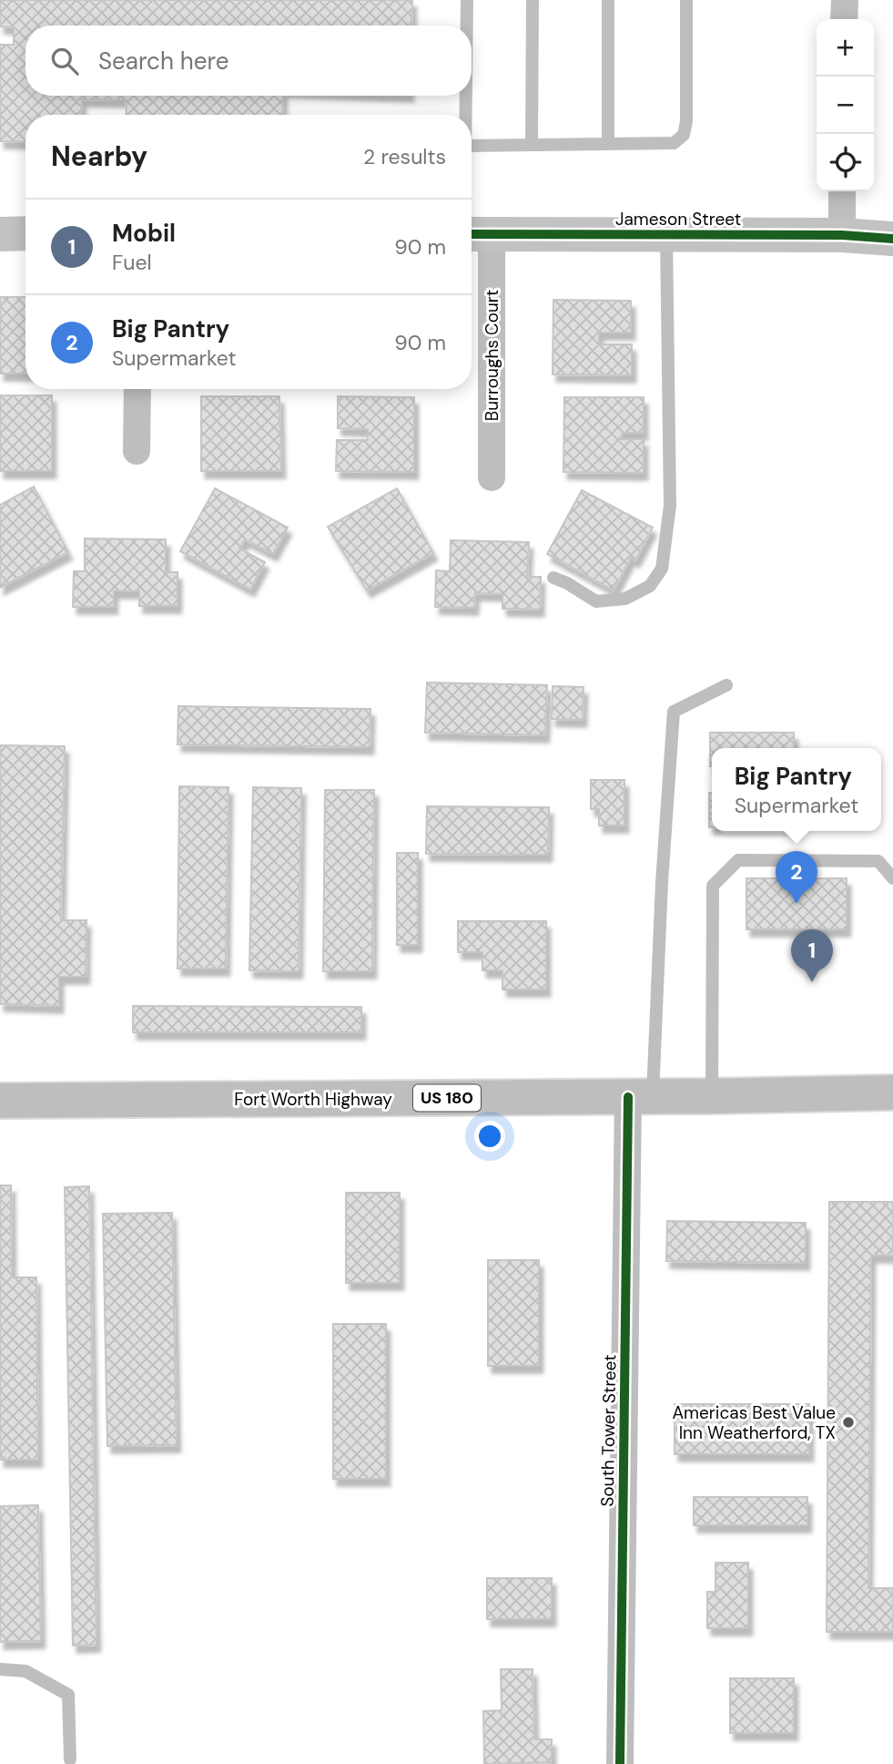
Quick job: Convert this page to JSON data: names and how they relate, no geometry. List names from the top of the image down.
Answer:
{
  "streets": {
    "main road": ["US 180", "Fort Worth Highway"],
    "street": ["Jameson Street", "Burroughs Court", "South Tower Street"]
  },
  "crossings": [
    ["Jameson Street", "Burroughs Court"],
    ["Fort Worth Highway", "South Tower Street"]
  ],
  "places": ["Americas Best Value Inn Weatherford, TX"],
  "page": {
    "map_buttons": ["+", "−"],
    "search": "Search here",
    "heading": ["Nearby", "2 results"],
    "list": [
      {
        "mark": "1",
        "name": "Mobil",
        "note": "Fuel",
        "value": "90 m"
      },
      {
        "mark": "2",
        "name": "Big Pantry",
        "note": "Supermarket",
        "value": "90 m"
      }
    ],
    "popup": ["Big Pantry", "Supermarket"],
    "pins": ["2", "1"]
  }
}
